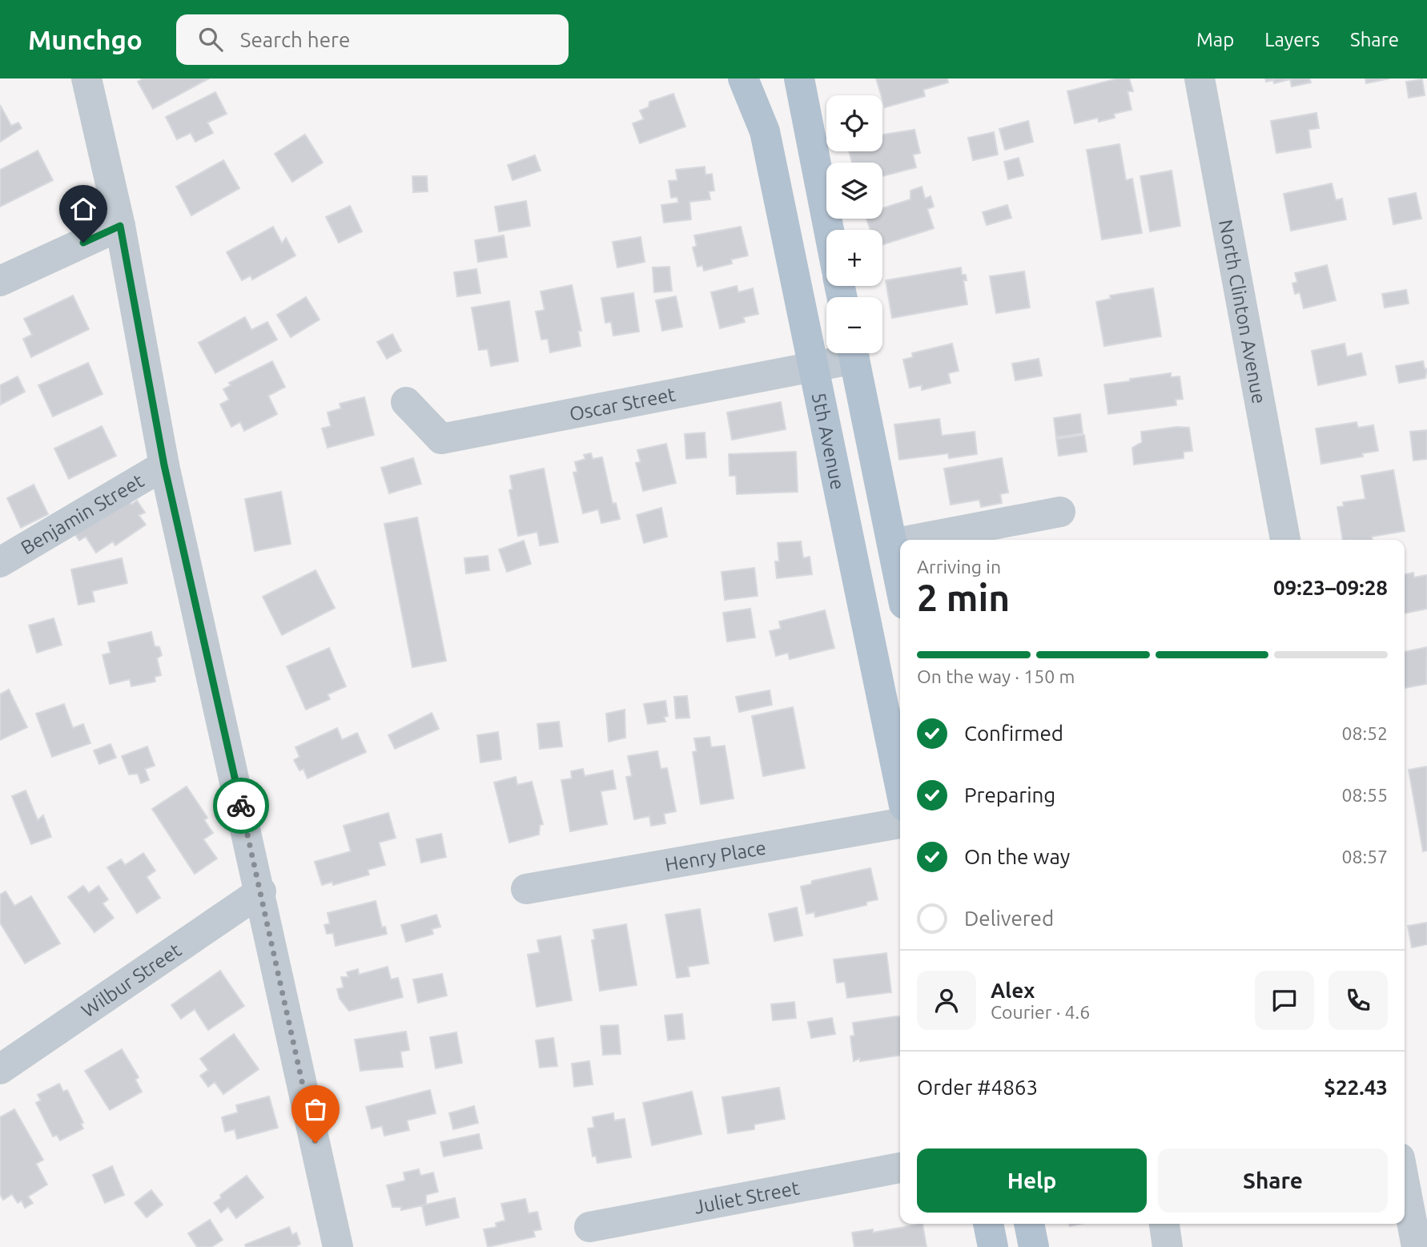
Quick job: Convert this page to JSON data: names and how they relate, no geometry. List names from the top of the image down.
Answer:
{
  "streets": {
    "main road": ["5th Avenue"],
    "street": [
      "North Clinton Avenue",
      "Oscar Street",
      "Benjamin Street",
      "Henry Place",
      "Wilbur Street",
      "Juliet Street"
    ]
  },
  "crossings": [
    ["Oscar Street", "5th Avenue"]
  ],
  "page": {
    "header": "Munchgo",
    "search": "Search here",
    "nav": ["Map", "Layers", "Share"],
    "map_buttons": ["+", "−"],
    "heading": ["2 min", "Arriving in", "09:23–09:28"],
    "panel": [
      "Alex",
      "Courier · 4.6",
      "Order #4863",
      "$22.43"
    ],
    "bar": "On the way · 150 m",
    "list": [
      ["Confirmed", "08:52"],
      ["Preparing", "08:55"],
      ["On the way", "08:57"],
      "Delivered"
    ],
    "buttons": ["Help", "Share"]
  }
}
